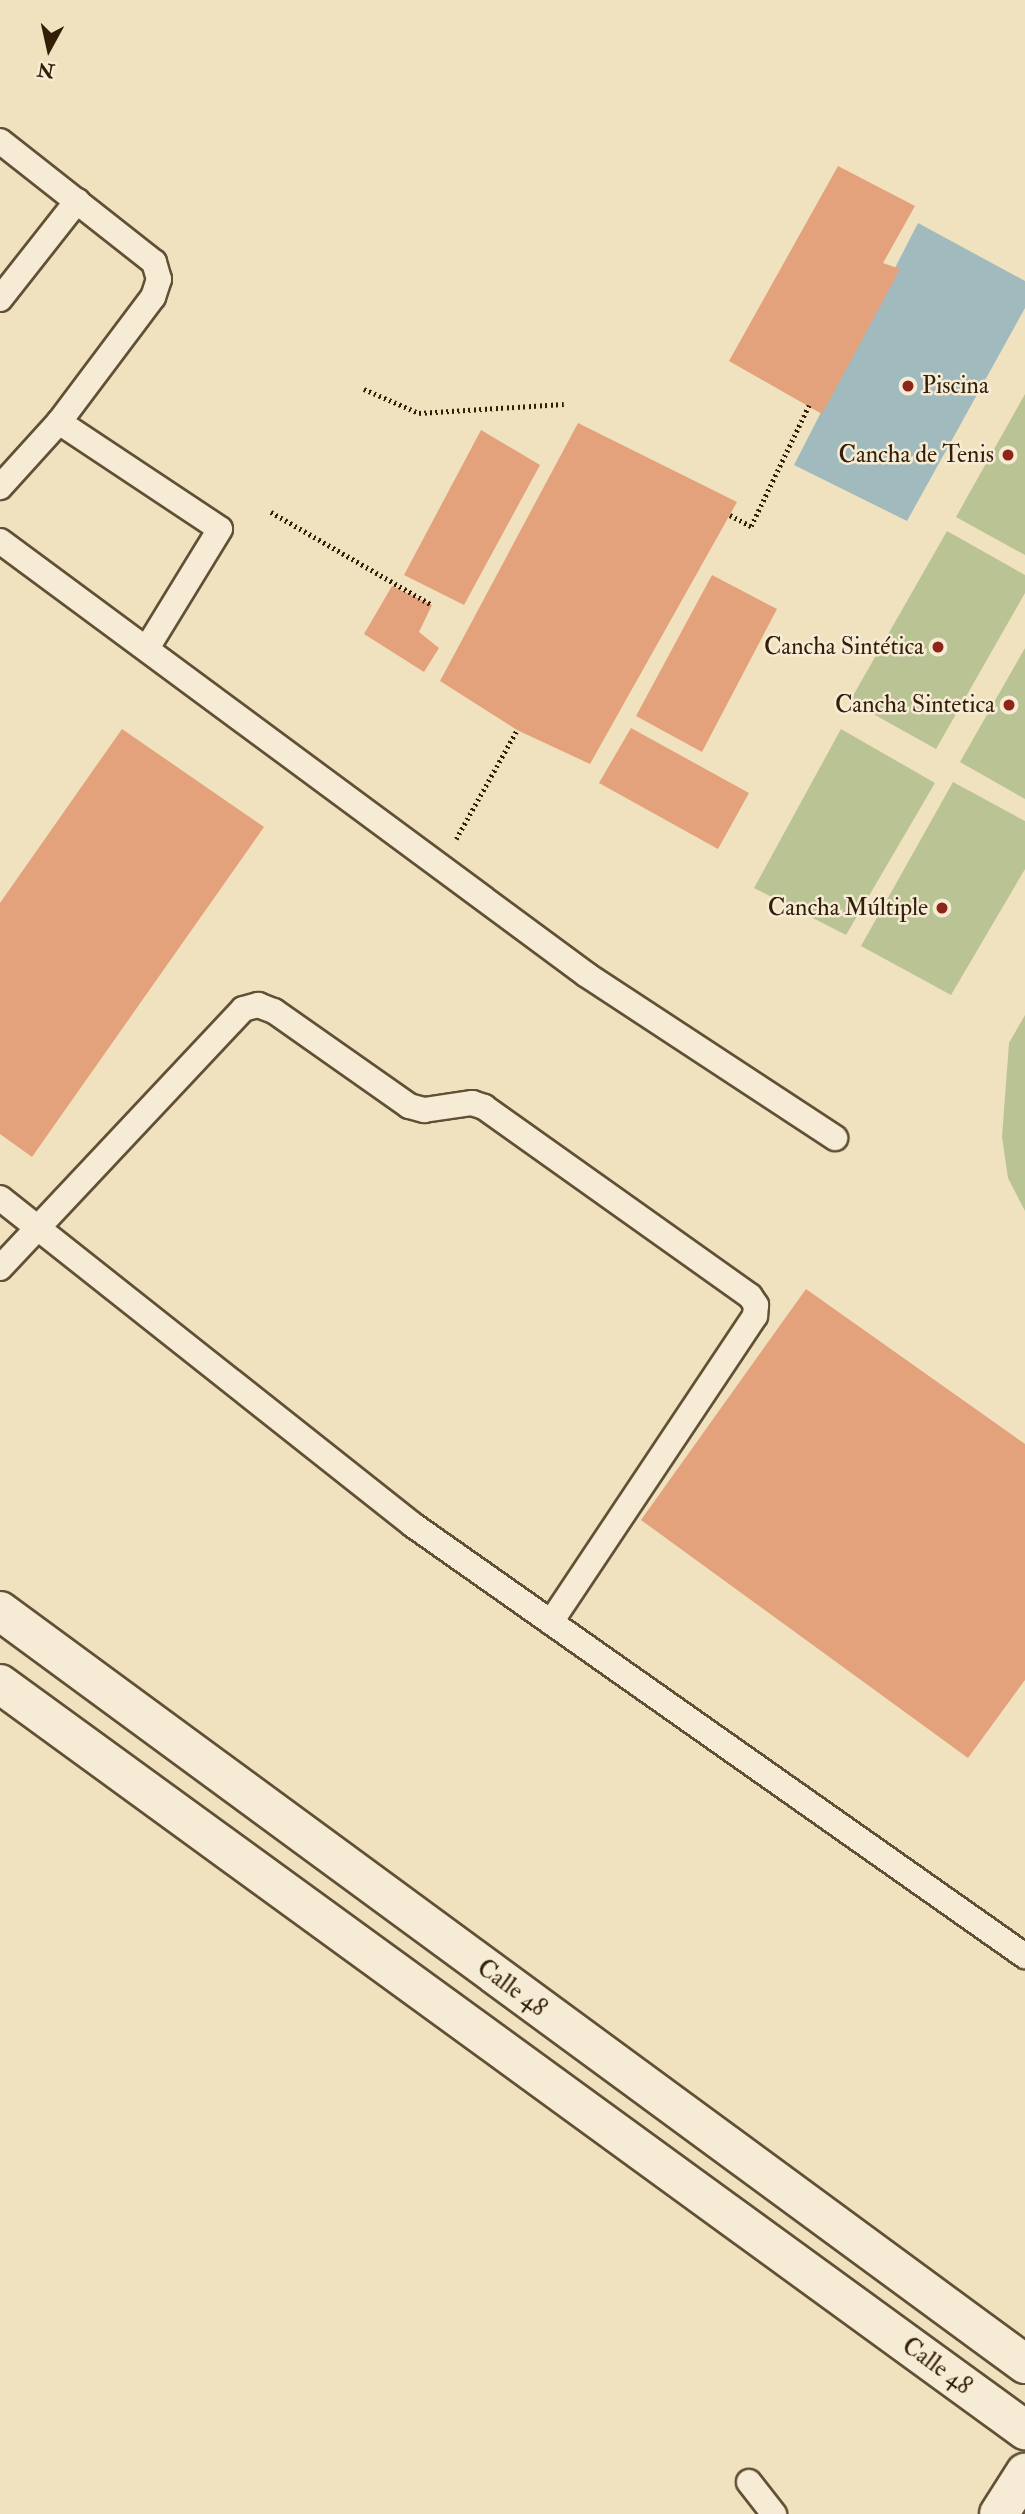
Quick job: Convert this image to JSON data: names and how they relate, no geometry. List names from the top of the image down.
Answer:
{
  "streets": {
    "main road": ["Calle 48"]
  },
  "places": [
    "Piscina",
    "Cancha de Tenis",
    "Cancha Sintética",
    "Cancha Sintetica",
    "Cancha Múltiple"
  ],
  "north": "bottom"
}
